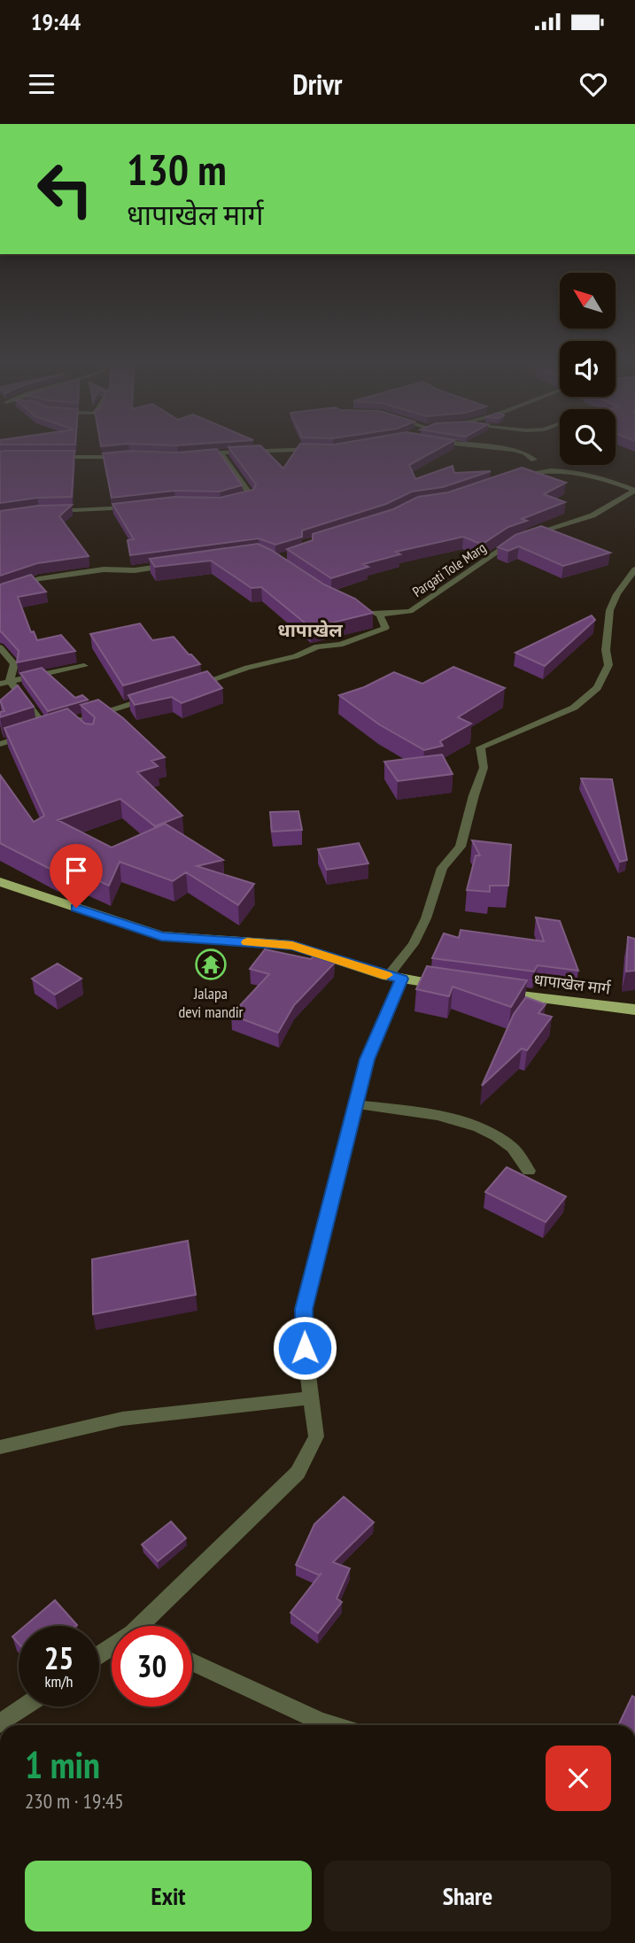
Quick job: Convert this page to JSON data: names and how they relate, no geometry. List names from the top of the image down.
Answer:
{
  "streets": {
    "main road": ["धापाखेल मार्ग"],
    "street": ["Pargati Tole Marg"]
  },
  "districts": ["धापाखेल"],
  "places": {
    "temple": ["Jalapa devi mandir"]
  },
  "north": "top left",
  "page": {
    "status": "19:44",
    "header": "Drivr",
    "turn": ["130 m", "धापाखेल मार्ग"],
    "speed": "25 km/h",
    "limit": "30",
    "heading": ["1 min", "230 m · 19:45"],
    "buttons": ["Exit", "Share"]
  }
}
